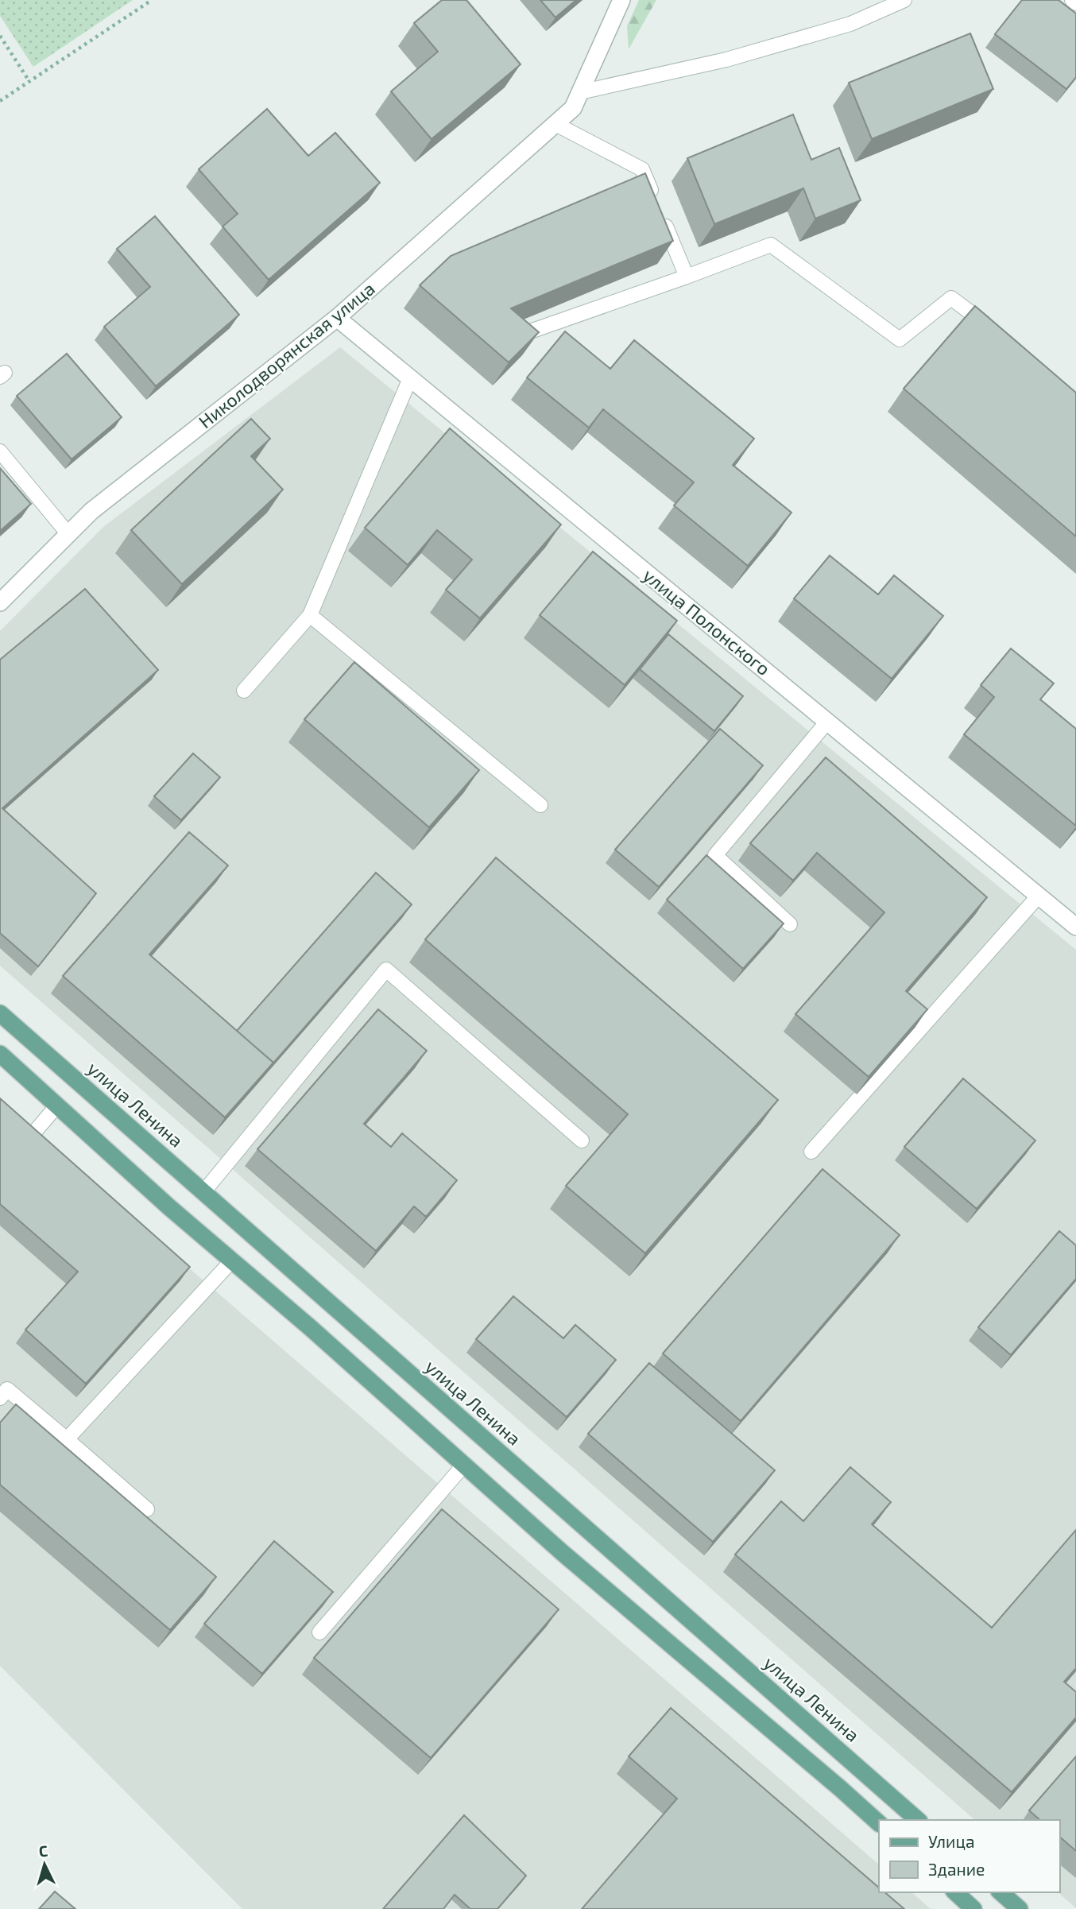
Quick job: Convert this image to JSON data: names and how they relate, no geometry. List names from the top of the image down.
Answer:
{
  "streets": {
    "main road": ["улица Ленина"],
    "street": ["Николодворянская улица", "улица Полонского"]
  },
  "crossings": [
    ["Николодворянская улица", "улица Полонского"]
  ],
  "legend": ["Улица", "Здание"],
  "north": "top"
}
